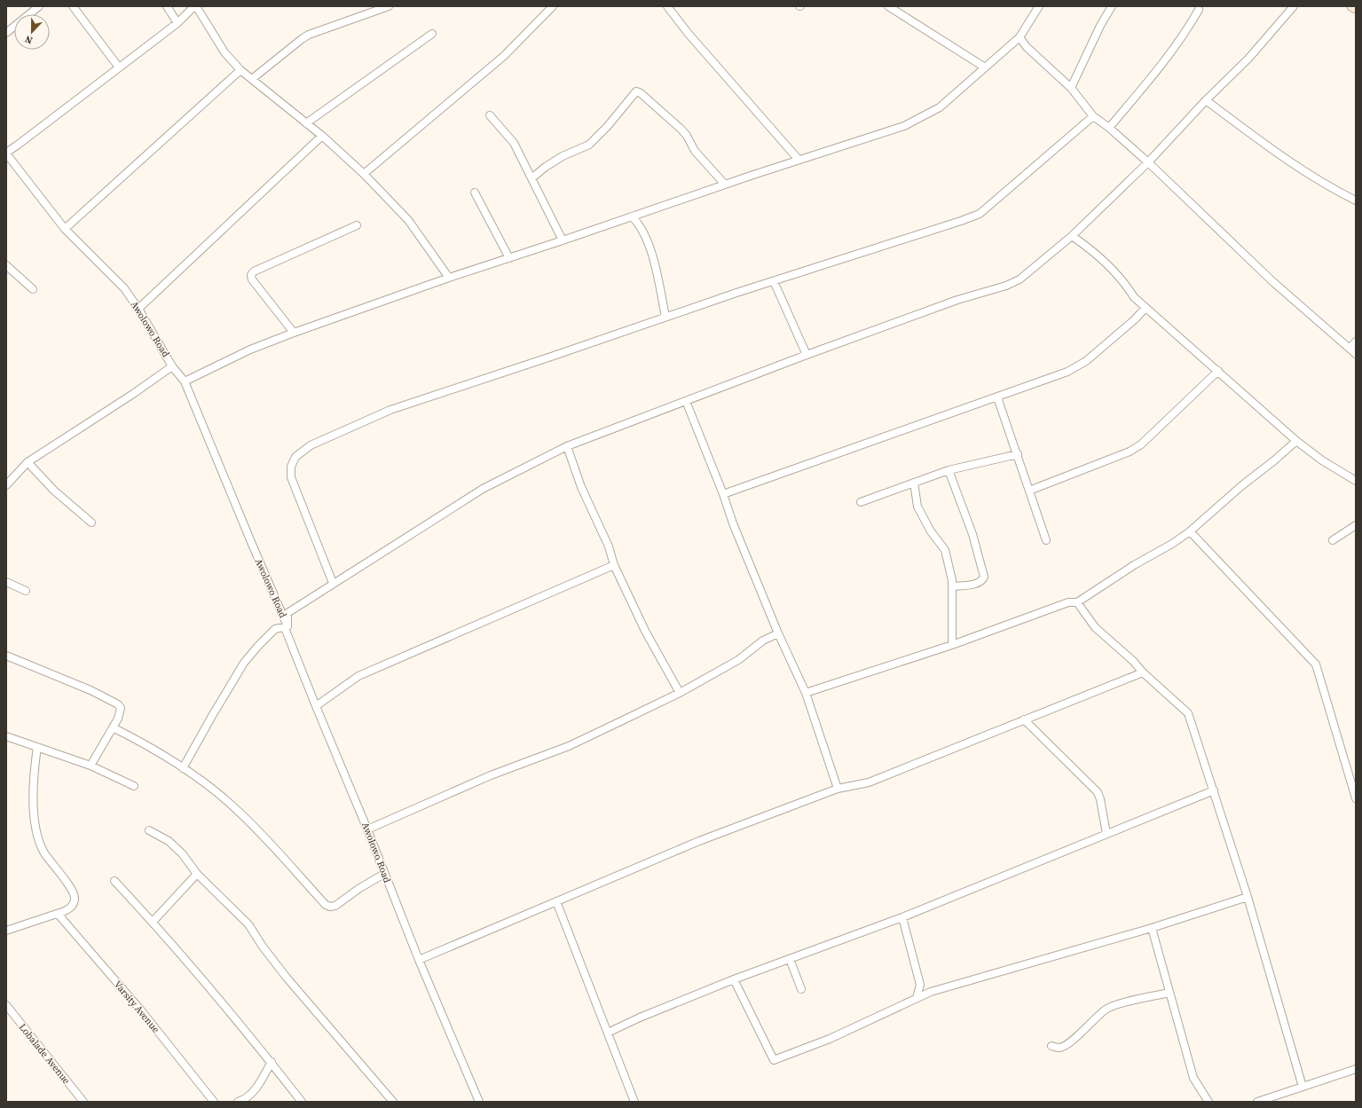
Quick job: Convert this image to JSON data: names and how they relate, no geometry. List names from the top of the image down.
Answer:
{
  "streets": {
    "street": ["Awolowo Road", "Varsity Avenue", "Lobalade Avenue"]
  },
  "north": "bottom"
}
